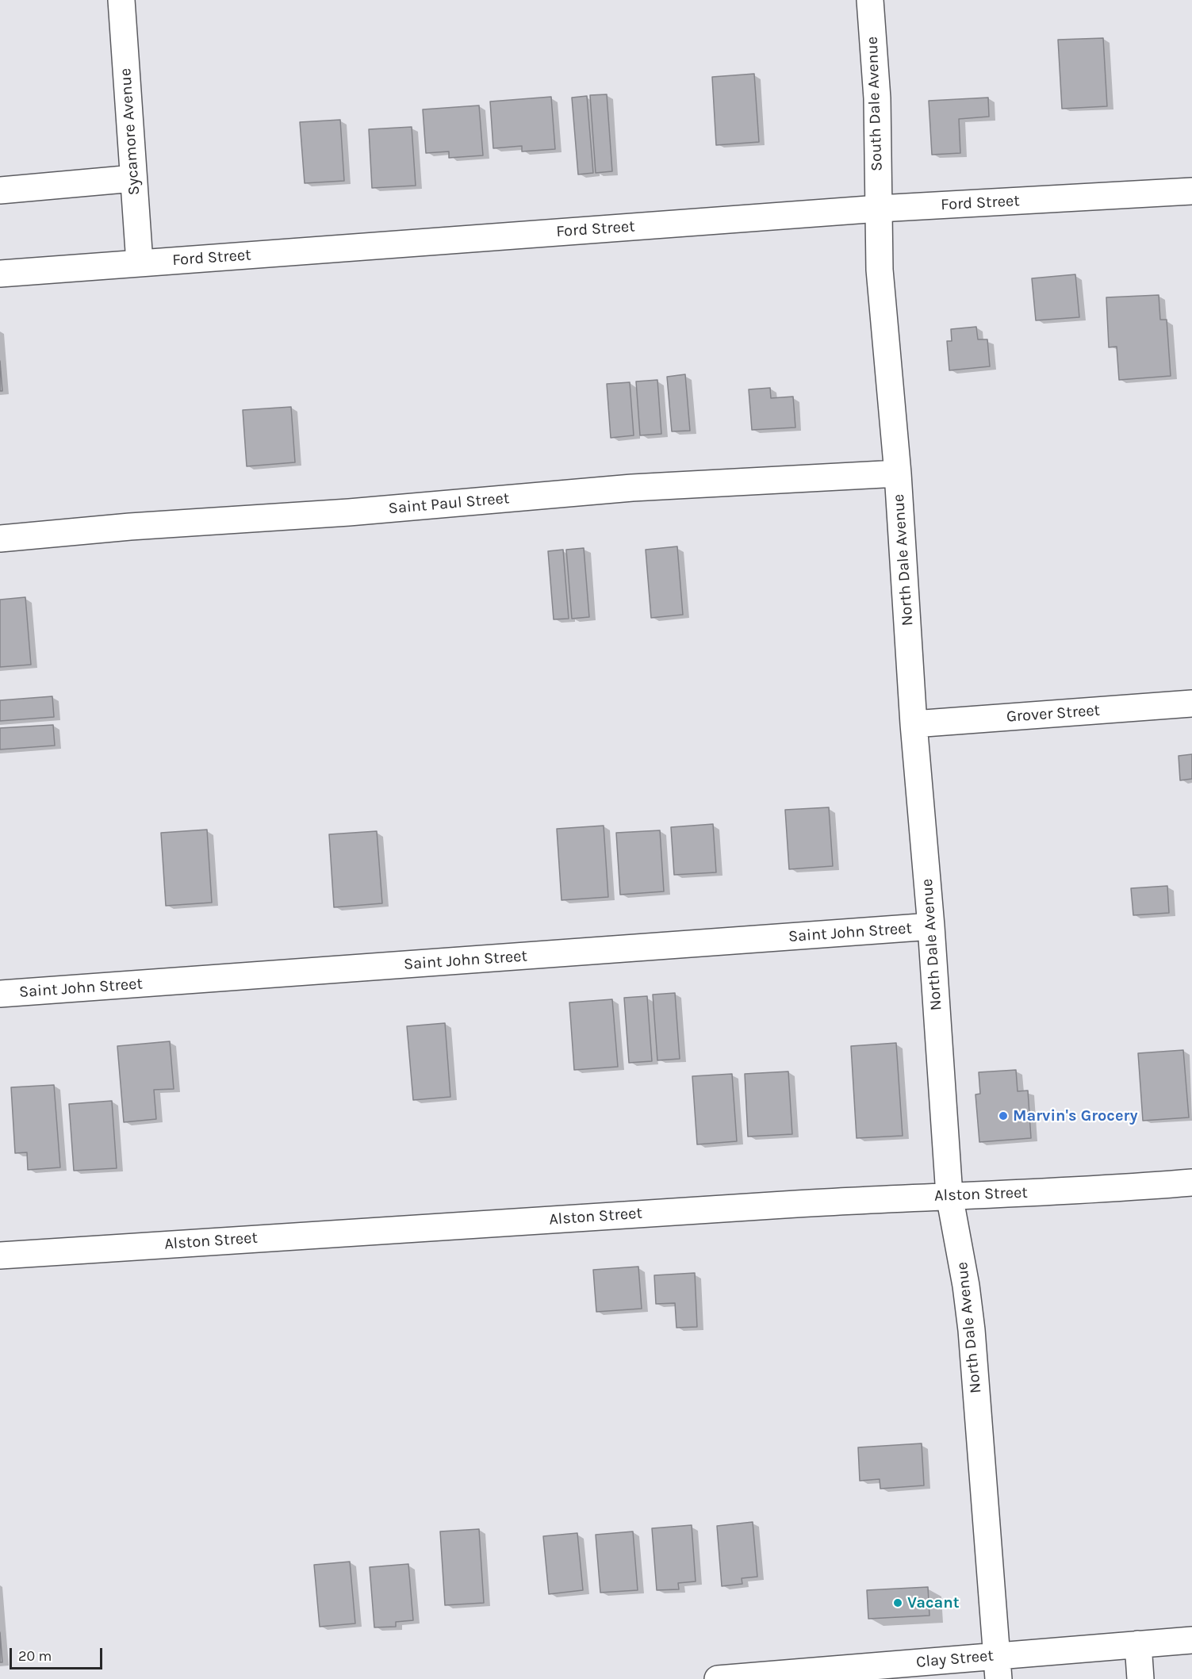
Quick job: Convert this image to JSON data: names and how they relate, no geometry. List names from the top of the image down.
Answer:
{
  "streets": {
    "street": [
      "South Dale Avenue",
      "Sycamore Avenue",
      "Ford Street",
      "Saint Paul Street",
      "North Dale Avenue",
      "Grover Street",
      "Saint John Street",
      "Alston Street",
      "Clay Street"
    ]
  },
  "crossings": [
    ["South Dale Avenue", "Ford Street"],
    ["South Dale Avenue", "North Dale Avenue"],
    ["Sycamore Avenue", "Ford Street"],
    ["Ford Street", "North Dale Avenue"],
    ["Saint Paul Street", "North Dale Avenue"],
    ["North Dale Avenue", "Grover Street"],
    ["North Dale Avenue", "Saint John Street"],
    ["North Dale Avenue", "Alston Street"],
    ["North Dale Avenue", "Clay Street"]
  ],
  "places": ["Marvin's Grocery", "Vacant"],
  "scale_bar": "20 m"
}
